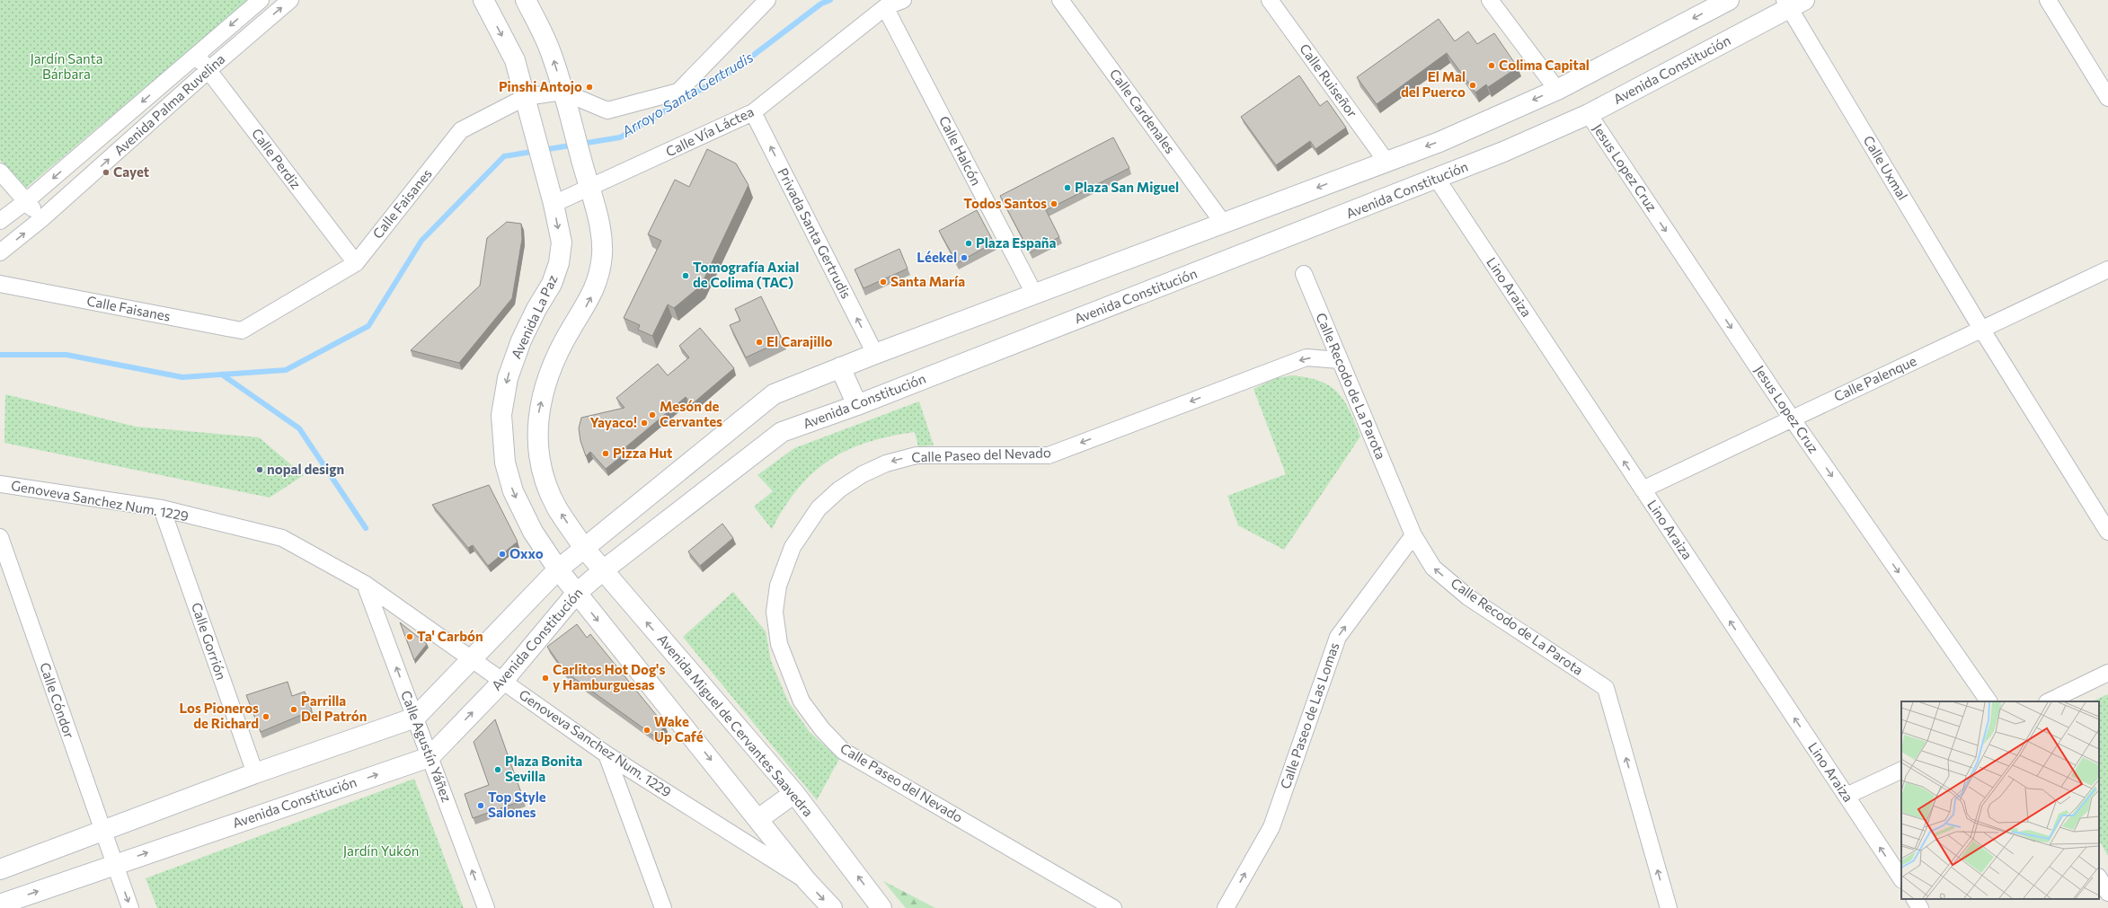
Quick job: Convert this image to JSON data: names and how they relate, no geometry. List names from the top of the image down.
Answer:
{
  "streets": {
    "street": [
      "Avenida Constitución",
      "Calle Ruiseñor",
      "Avenida Palma Ruvelina",
      "Calle Cardenales",
      "Calle Vía Láctea",
      "Calle Halcón",
      "Calle Perdiz",
      "Jesus Lopez Cruz",
      "Calle Uxmal",
      "Calle Faisanes",
      "Privada Santa Gertrudis",
      "Lino Araiza",
      "Avenida La Paz",
      "Calle Palenque",
      "Calle Recodo de La Parota",
      "Calle Paseo del Nevado",
      "Genoveva Sanchez Num. 1229",
      "Calle Gorrión",
      "Calle Cóndor",
      "Calle Paseo de Las Lomas",
      "Avenida Miguel de Cervantes Saavedra",
      "Calle Agustín Yáñez"
    ]
  },
  "crossings": [
    ["Avenida Constitución", "Jesus Lopez Cruz"],
    ["Avenida Constitución", "Calle Uxmal"],
    ["Avenida Constitución", "Lino Araiza"],
    ["Avenida Constitución", "Genoveva Sanchez Num. 1229"],
    ["Avenida Constitución", "Calle Cóndor"],
    ["Avenida Constitución", "Avenida Miguel de Cervantes Saavedra"],
    ["Avenida Constitución", "Calle Agustín Yáñez"],
    ["Avenida Palma Ruvelina", "Calle Perdiz"],
    ["Calle Vía Láctea", "Calle Halcón"],
    ["Calle Vía Láctea", "Privada Santa Gertrudis"],
    ["Calle Vía Láctea", "Avenida La Paz"],
    ["Calle Perdiz", "Calle Faisanes"],
    ["Jesus Lopez Cruz", "Calle Palenque"],
    ["Calle Uxmal", "Calle Palenque"],
    ["Calle Faisanes", "Avenida La Paz"],
    ["Lino Araiza", "Calle Palenque"],
    ["Calle Recodo de La Parota", "Calle Paseo del Nevado"],
    ["Calle Recodo de La Parota", "Calle Paseo de Las Lomas"],
    ["Genoveva Sanchez Num. 1229", "Calle Gorrión"],
    ["Genoveva Sanchez Num. 1229", "Calle Agustín Yáñez"]
  ],
  "one_way": [
    "Jesus Lopez Cruz",
    "Privada Santa Gertrudis",
    "Lino Araiza",
    "Calle Recodo de La Parota",
    "Calle Paseo de Las Lomas",
    "Calle Agustín Yáñez"
  ],
  "water": ["Arroyo Santa Gertrudis"],
  "parks": ["Jardín Santa Bárbara", "Jardín Yukón"],
  "places": [
    "Colima Capital",
    "El Mal del Puerco",
    "Pinshi Antojo",
    "Cayet",
    "Plaza San Miguel",
    "Todos Santos",
    "Plaza España",
    "Léekel",
    "Tomografía Axial de Colima (TAC)",
    "Santa María",
    "El Carajillo",
    "Mesón de Cervantes",
    "Yayaco!",
    "Pizza Hut",
    "nopal design",
    "Oxxo",
    "Ta' Carbón",
    "Carlitos Hot Dog's y Hamburguesas",
    "Parrilla Del Patrón",
    "Los Pioneros de Richard",
    "Wake Up Café",
    "Plaza Bonita Sevilla",
    "Top Style Salones"
  ]
}
